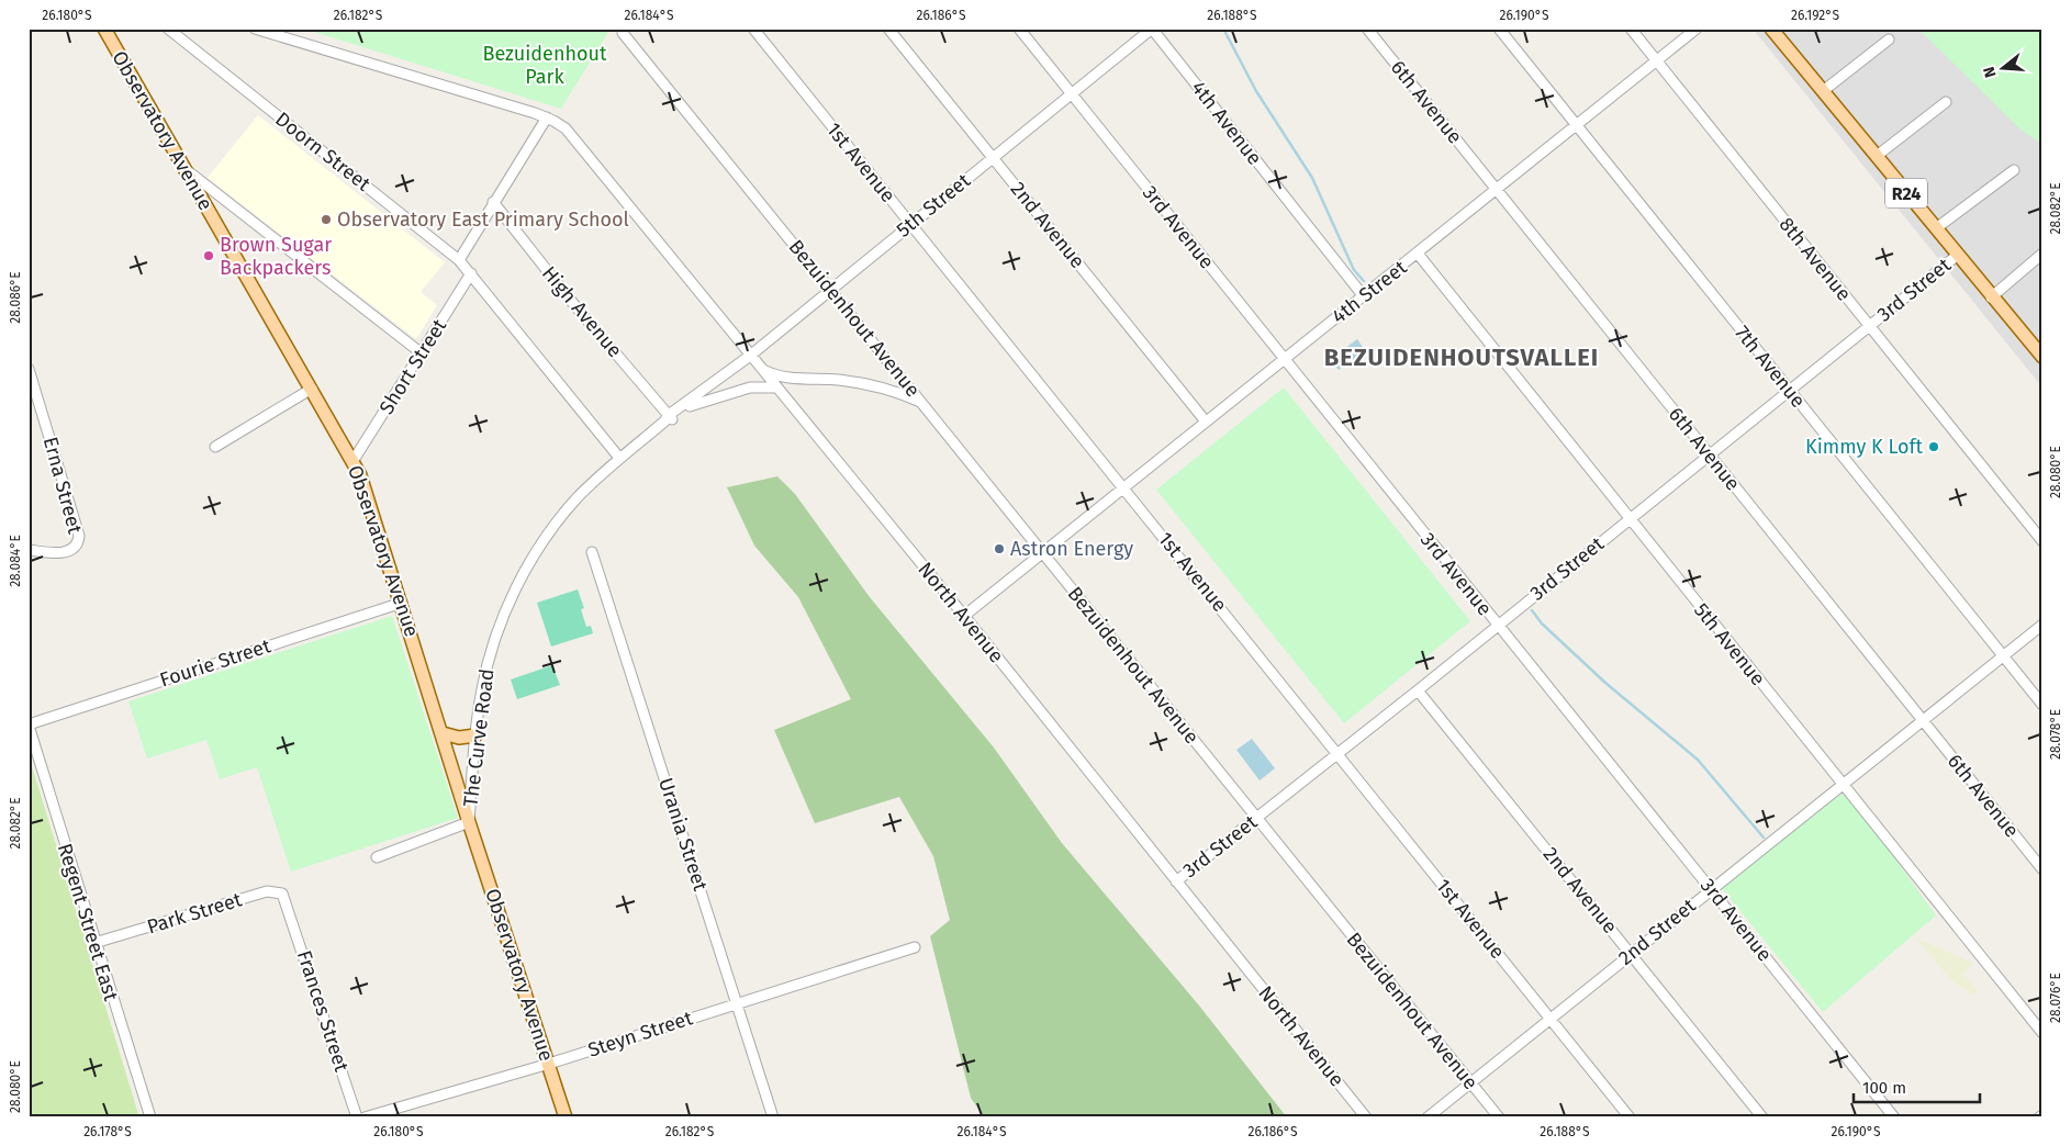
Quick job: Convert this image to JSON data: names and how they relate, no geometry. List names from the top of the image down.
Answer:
{
  "streets": {
    "main road": ["Observatory Avenue", "R24"],
    "street": [
      "6th Avenue",
      "4th Avenue",
      "Doorn Street",
      "1st Avenue",
      "5th Street",
      "2nd Avenue",
      "3rd Avenue",
      "8th Avenue",
      "3rd Street",
      "4th Street",
      "High Avenue",
      "Bezuidenhout Avenue",
      "Short Street",
      "7th Avenue",
      "Erna Street",
      "North Avenue",
      "5th Avenue",
      "Fourie Street",
      "The Curve Road",
      "Urania Street",
      "Park Street",
      "Regent Street East",
      "2nd Street",
      "Frances Street",
      "Steyn Street"
    ]
  },
  "crossings": [
    ["6th Avenue", "3rd Street"],
    ["6th Avenue", "4th Street"],
    ["6th Avenue", "2nd Street"],
    ["4th Avenue", "5th Street"],
    ["4th Avenue", "4th Street"],
    ["Observatory Avenue", "Short Street"],
    ["Observatory Avenue", "Fourie Street"],
    ["Observatory Avenue", "The Curve Road"],
    ["Observatory Avenue", "Steyn Street"],
    ["Doorn Street", "Short Street"],
    ["Doorn Street", "The Curve Road"],
    ["1st Avenue", "5th Street"],
    ["1st Avenue", "3rd Street"],
    ["1st Avenue", "4th Street"],
    ["1st Avenue", "2nd Street"],
    ["R24", "3rd Street"],
    ["5th Street", "2nd Avenue"],
    ["5th Street", "3rd Avenue"],
    ["5th Street", "High Avenue"],
    ["5th Street", "Bezuidenhout Avenue"],
    ["5th Street", "North Avenue"],
    ["5th Street", "The Curve Road"],
    ["2nd Avenue", "3rd Street"],
    ["2nd Avenue", "4th Street"],
    ["2nd Avenue", "2nd Street"],
    ["3rd Avenue", "3rd Street"],
    ["3rd Avenue", "4th Street"],
    ["3rd Avenue", "2nd Street"],
    ["8th Avenue", "3rd Street"],
    ["8th Avenue", "4th Street"],
    ["3rd Street", "Bezuidenhout Avenue"],
    ["3rd Street", "7th Avenue"],
    ["3rd Street", "North Avenue"],
    ["3rd Street", "5th Avenue"],
    ["4th Street", "Bezuidenhout Avenue"],
    ["4th Street", "7th Avenue"],
    ["4th Street", "North Avenue"],
    ["4th Street", "5th Avenue"],
    ["High Avenue", "The Curve Road"],
    ["Bezuidenhout Avenue", "2nd Street"],
    ["7th Avenue", "2nd Street"],
    ["5th Avenue", "2nd Street"],
    ["Fourie Street", "Regent Street East"],
    ["Urania Street", "Steyn Street"],
    ["Park Street", "Regent Street East"],
    ["Park Street", "Frances Street"]
  ],
  "districts": ["BEZUIDENHOUTSVALLEI"],
  "parks": ["Bezuidenhout Park"],
  "places": [
    "Observatory East Primary School",
    "Brown Sugar Backpackers",
    "Kimmy K Loft",
    "Astron Energy"
  ],
  "scale_bar": "100 m",
  "north": "left",
  "coordinates": [
    "26.180°S",
    "26.182°S",
    "26.184°S",
    "26.186°S",
    "26.188°S",
    "26.190°S",
    "26.192°S",
    "28.082°E",
    "28.086°E",
    "28.080°E",
    "28.084°E",
    "28.078°E",
    "28.076°E",
    "26.178°S"
  ]
}
